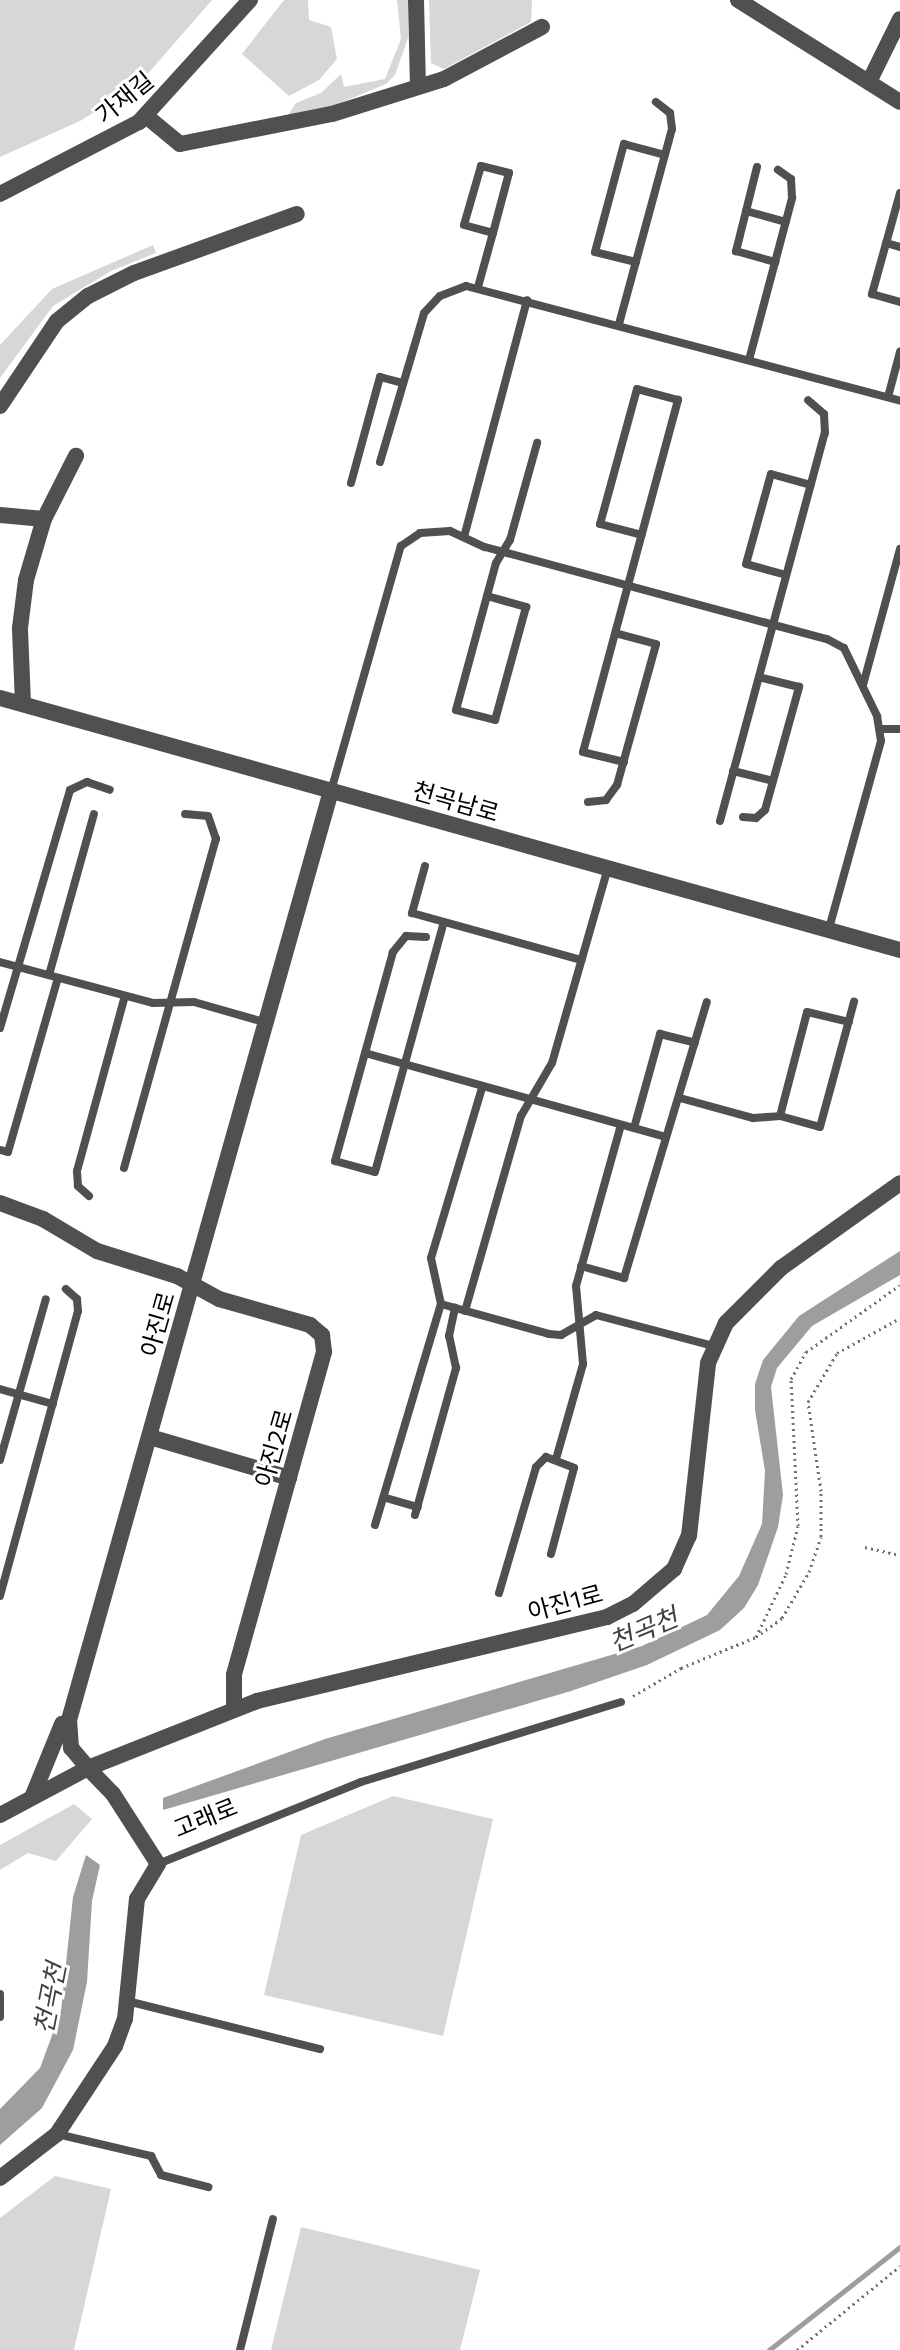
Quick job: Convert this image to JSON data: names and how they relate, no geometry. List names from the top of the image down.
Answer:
{
  "streets": {
    "street": [
      "가재길",
      "천곡남로",
      "아진로",
      "아진2로",
      "아진1로",
      "고래로"
    ]
  },
  "crossings": [
    ["천곡남로", "아진로"],
    ["아진로", "아진2로"],
    ["아진로", "아진1로"],
    ["아진로", "고래로"],
    ["아진2로", "아진1로"]
  ],
  "water": ["천곡천"]
}
